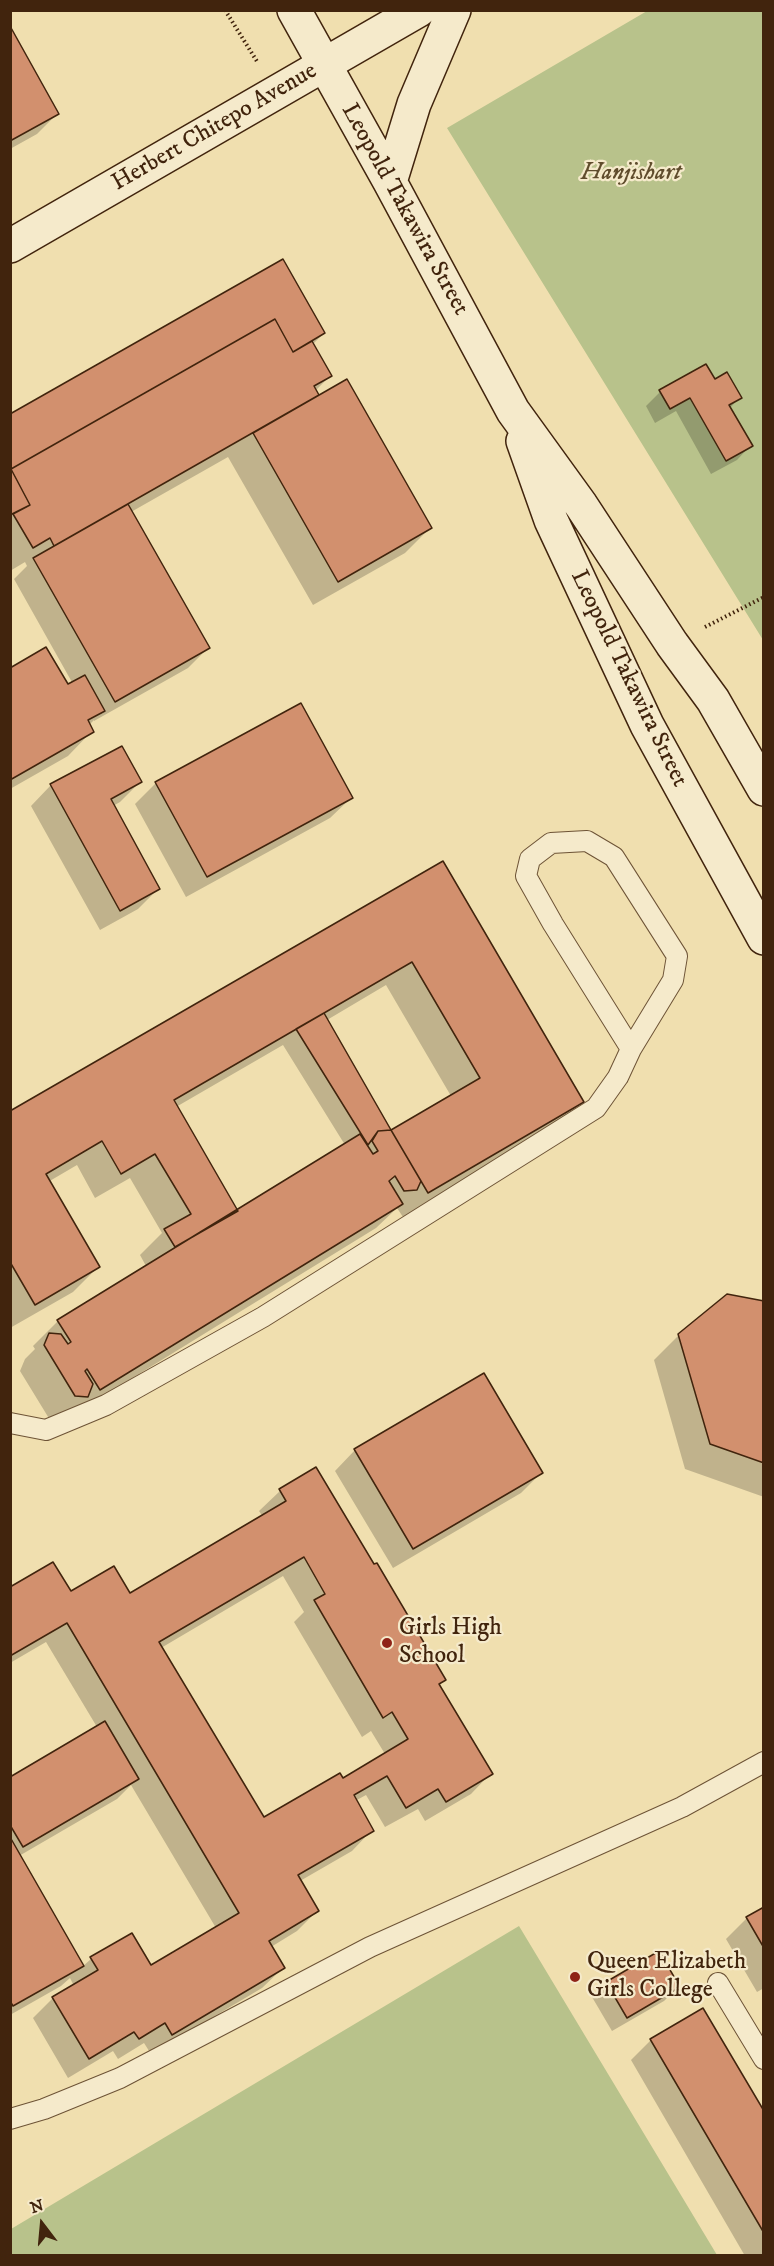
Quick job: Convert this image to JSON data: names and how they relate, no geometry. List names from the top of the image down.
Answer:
{
  "streets": {
    "main road": ["Herbert Chitepo Avenue", "Leopold Takawira Street"]
  },
  "crossings": [
    ["Herbert Chitepo Avenue", "Leopold Takawira Street"]
  ],
  "parks": ["Hanjishart"],
  "places": ["Girls High School", "Queen Elizabeth Girls College"],
  "north": "top"
}
